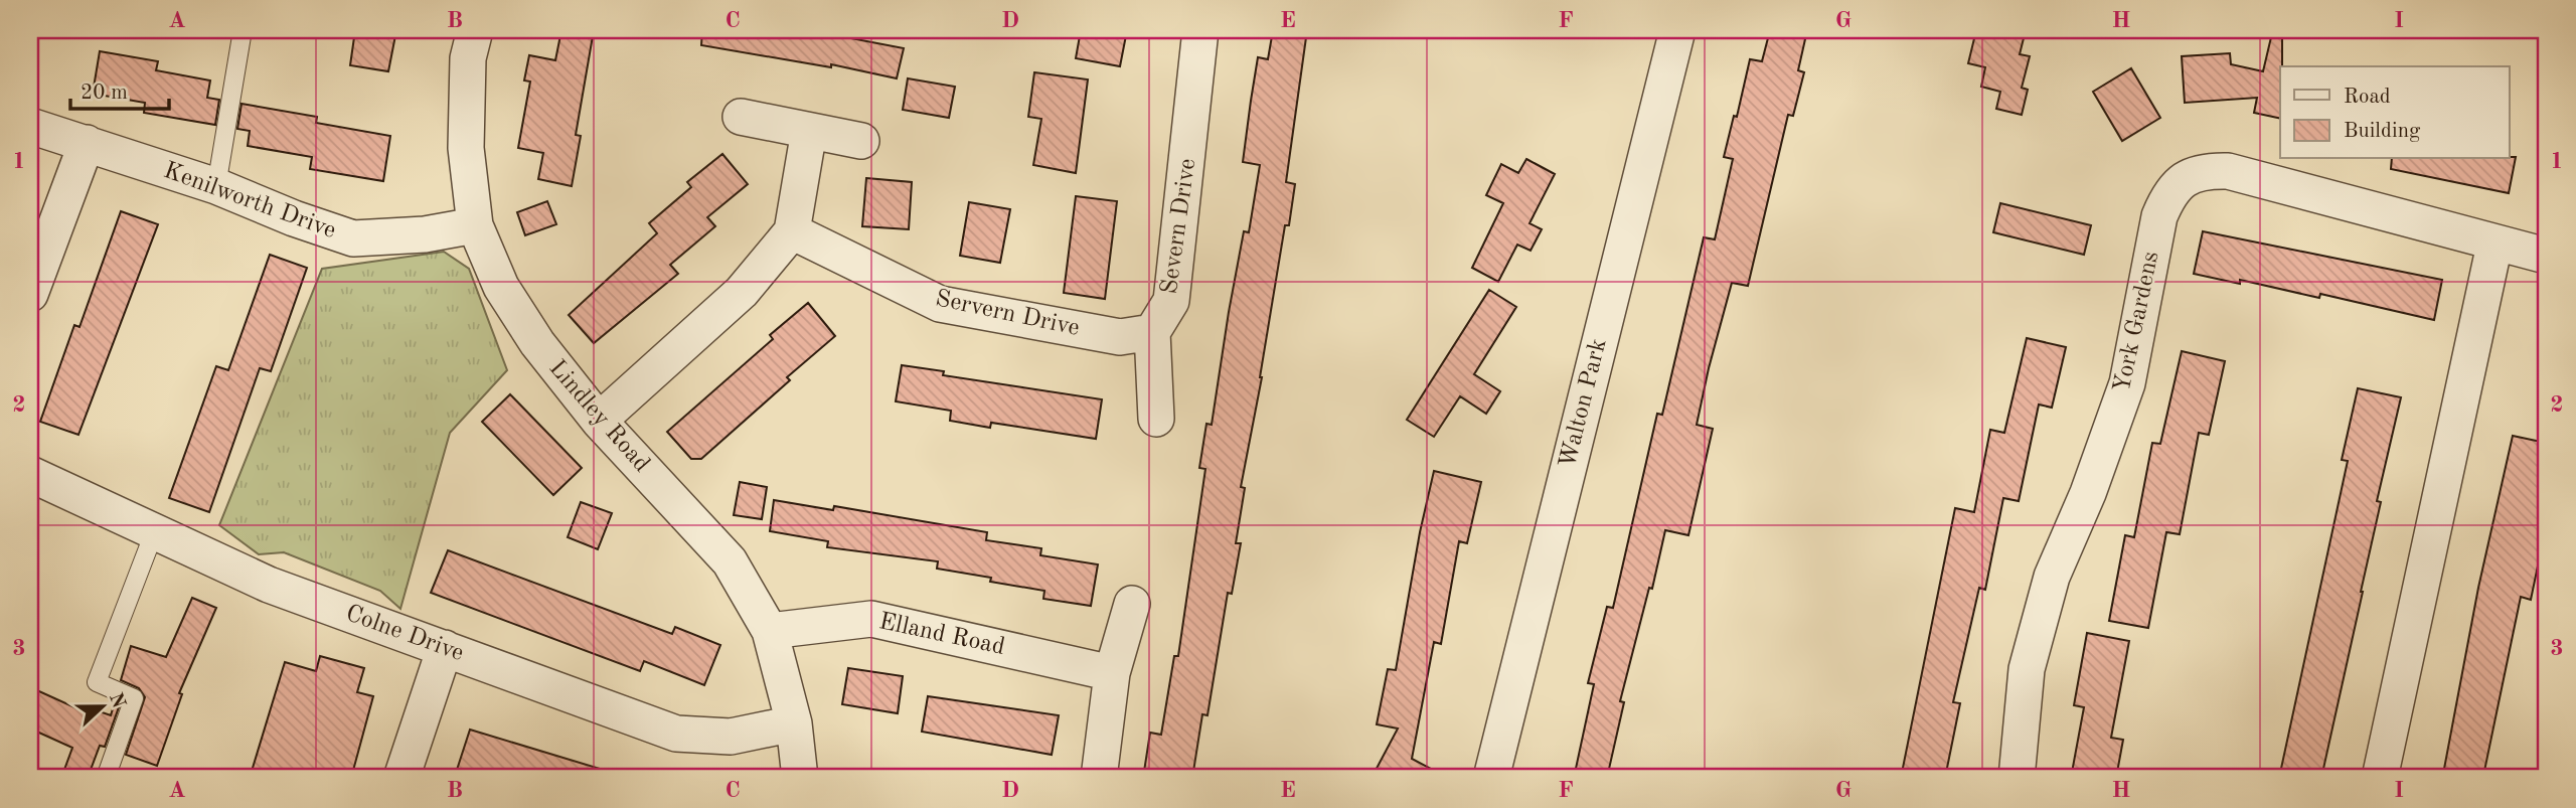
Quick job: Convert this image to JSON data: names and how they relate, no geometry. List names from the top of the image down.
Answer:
{
  "streets": {
    "street": [
      "Kenilworth Drive",
      "Severn Drive",
      "Servern Drive",
      "York Gardens",
      "Walton Park",
      "Lindley Road",
      "Colne Drive",
      "Elland Road"
    ]
  },
  "crossings": [
    ["Kenilworth Drive", "Lindley Road"],
    ["Severn Drive", "Servern Drive"],
    ["Lindley Road", "Colne Drive"],
    ["Lindley Road", "Elland Road"]
  ],
  "legend": ["Road", "Building"],
  "scale_bar": "20 m",
  "north": "right",
  "grid": {
    "columns": [
      "A",
      "B",
      "C",
      "D",
      "E",
      "F",
      "G",
      "H",
      "I"
    ],
    "rows": ["1", "2", "3"]
  }
}
